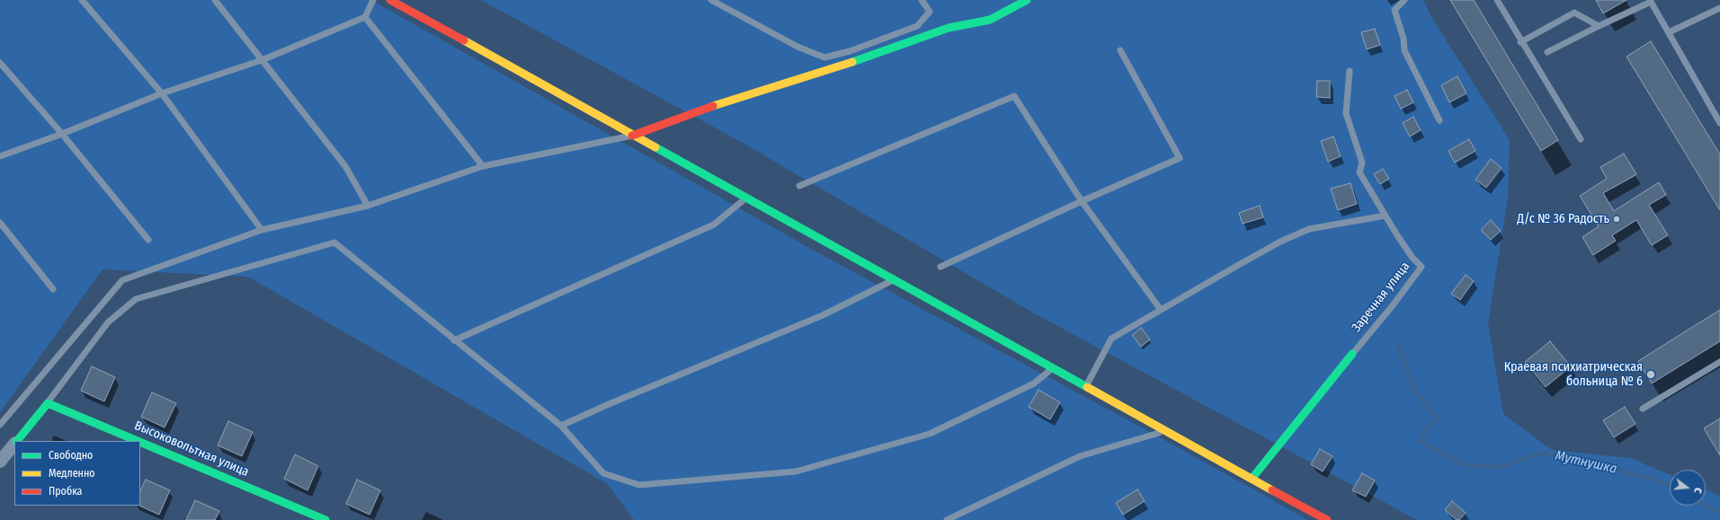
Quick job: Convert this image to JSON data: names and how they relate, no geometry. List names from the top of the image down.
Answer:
{
  "streets": {
    "main road": ["Заречная улица", "Высоковольтная улица"]
  },
  "water": ["Мутнушка"],
  "places": ["Д/с № 36 Радость", "Краевая психиатрическая больница № 6"],
  "legend": ["Свободно", "Медленно", "Пробка"],
  "north": "right"
}
